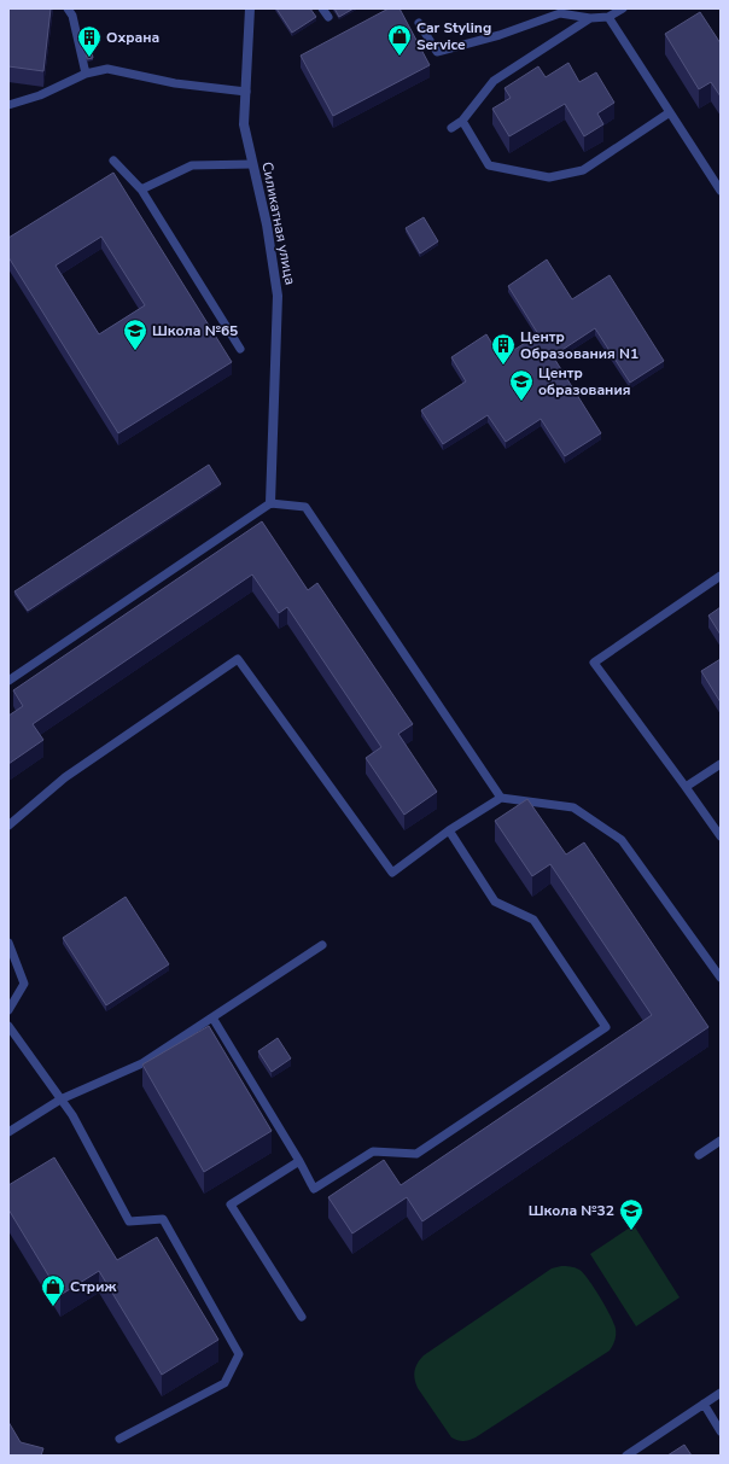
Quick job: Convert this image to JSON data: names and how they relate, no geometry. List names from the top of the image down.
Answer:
{
  "streets": {
    "street": ["Силикатная улица"]
  },
  "places": {
    "shop": ["Car Styling Service", "Стриж"],
    "building": ["Охрана", "Центр Образования N1"],
    "school or university": ["Школа №65", "Центр образования", "Школа №32"]
  }
}
